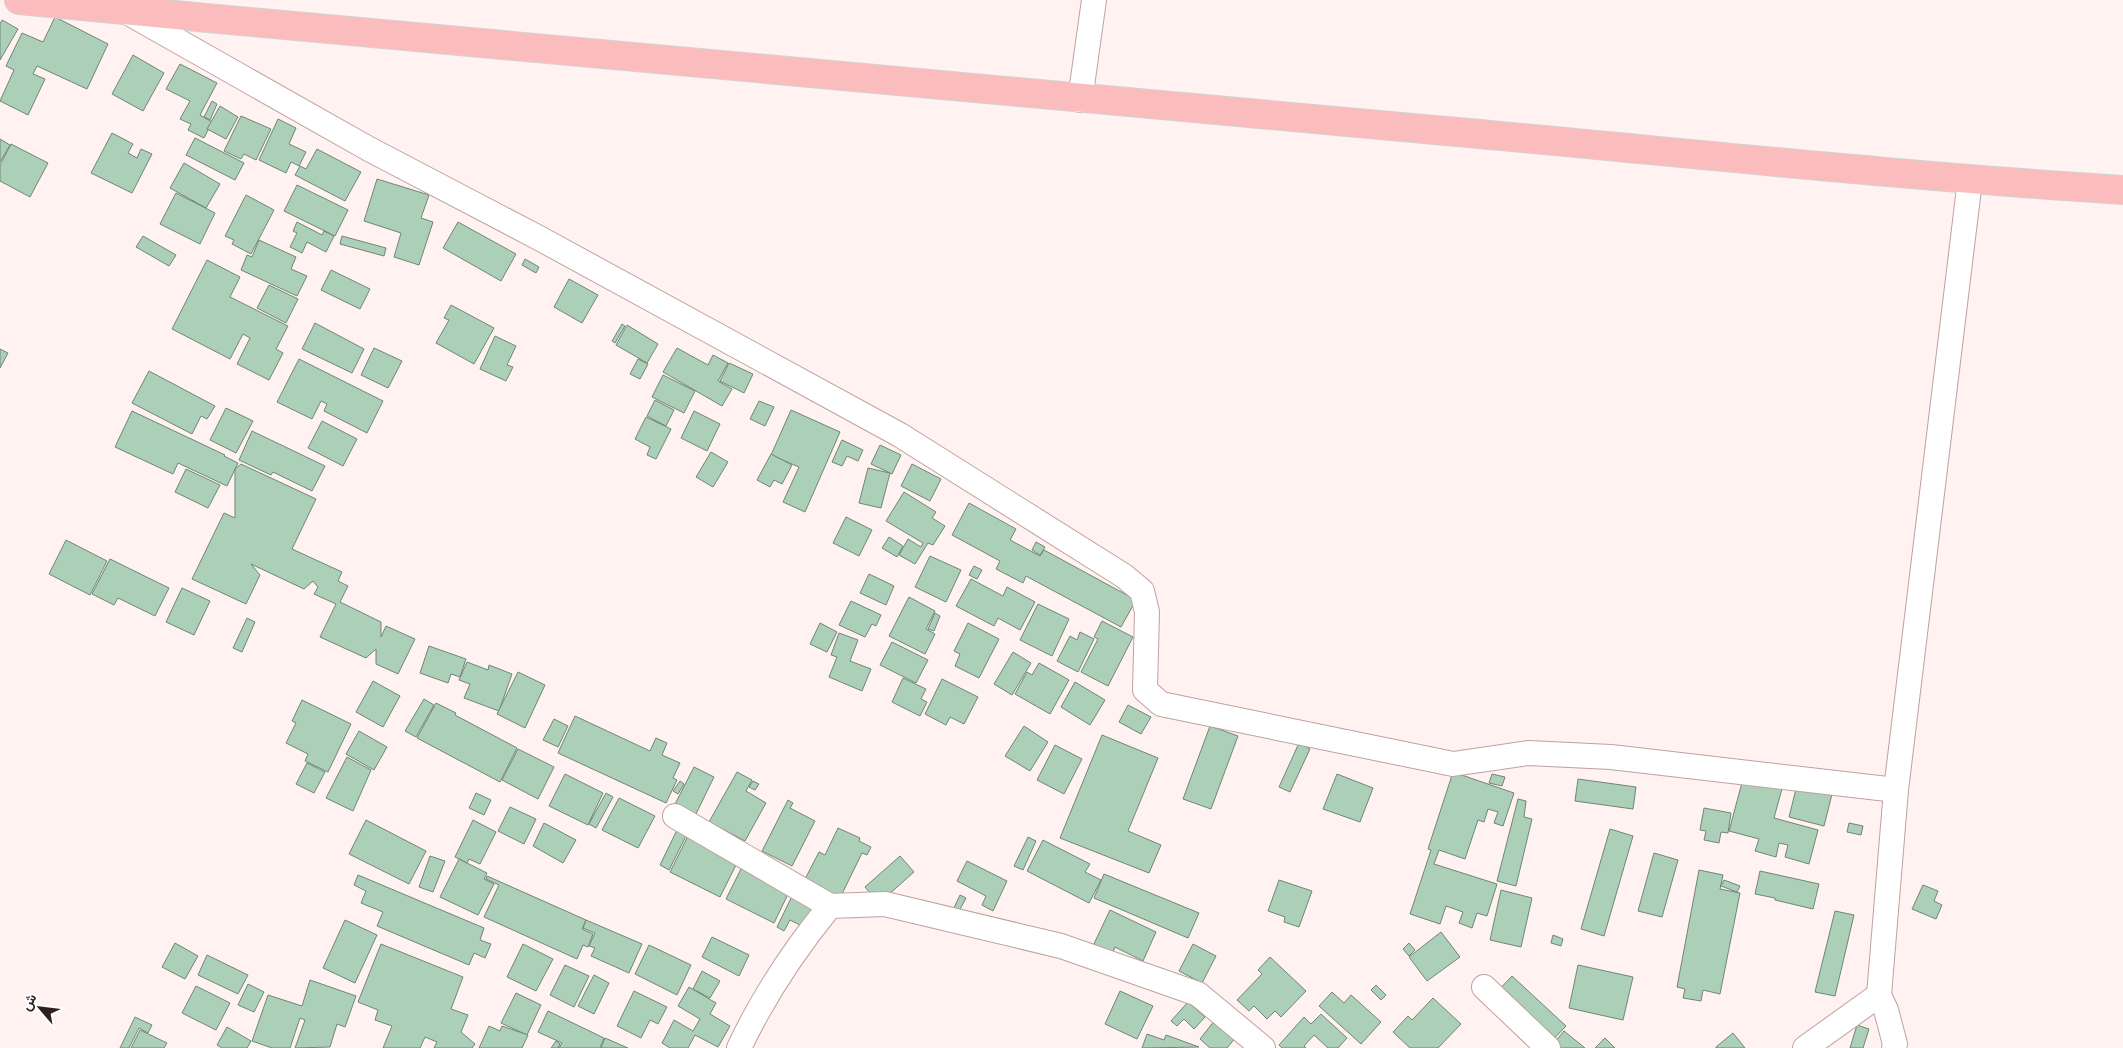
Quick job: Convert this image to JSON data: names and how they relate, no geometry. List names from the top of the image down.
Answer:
{
  "north": "top left"
}
